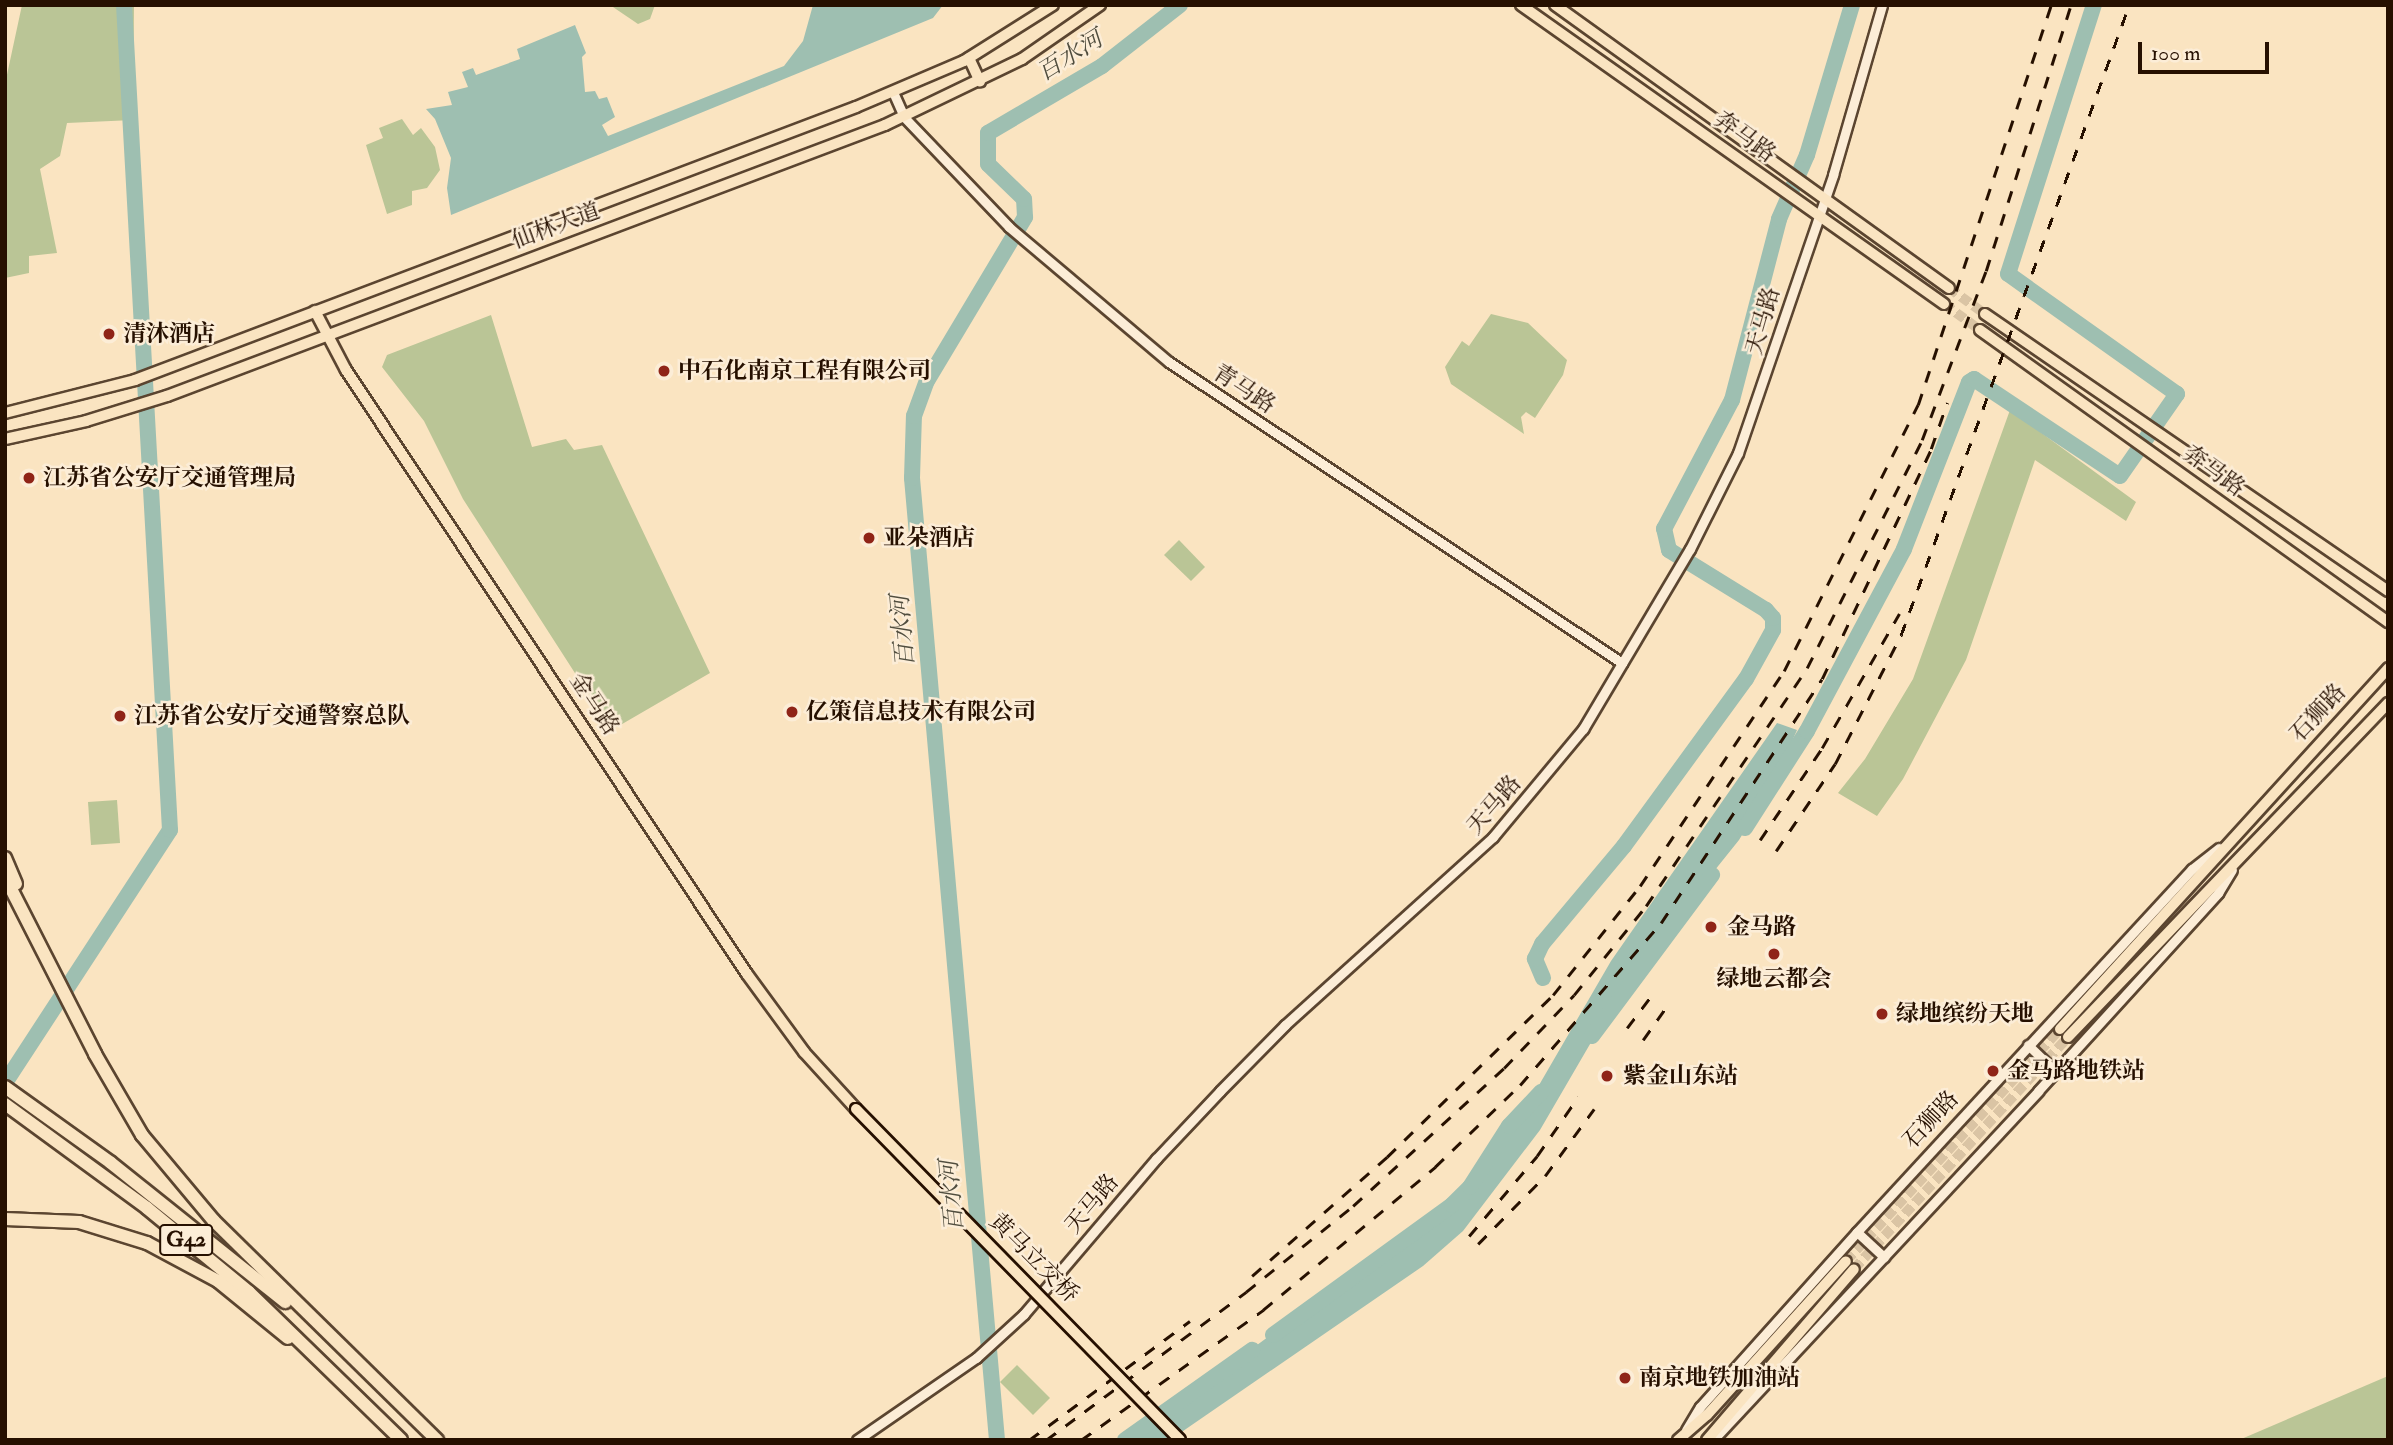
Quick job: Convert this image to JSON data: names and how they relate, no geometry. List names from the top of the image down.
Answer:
{
  "streets": {
    "highway": ["G42"],
    "main road": [
      "奔马路",
      "仙林大道",
      "金马路",
      "石狮路",
      "黄马立交桥"
    ],
    "street": ["天马路", "青马路"]
  },
  "crossings": [
    ["奔马路", "天马路"],
    ["仙林大道", "青马路"],
    ["仙林大道", "金马路"],
    ["天马路", "青马路"],
    ["金马路", "黄马立交桥"]
  ],
  "water": ["百水河"],
  "places": [
    "清沐酒店",
    "中石化南京工程有限公司",
    "江苏省公安厅交通管理局",
    "亚朵酒店",
    "亿策信息技术有限公司",
    "江苏省公安厅交通警察总队",
    "金马路",
    "绿地云都会",
    "绿地缤纷天地",
    "金马路地铁站",
    "紫金山东站",
    "南京地铁加油站"
  ],
  "scale_bar": "100 m"
}
